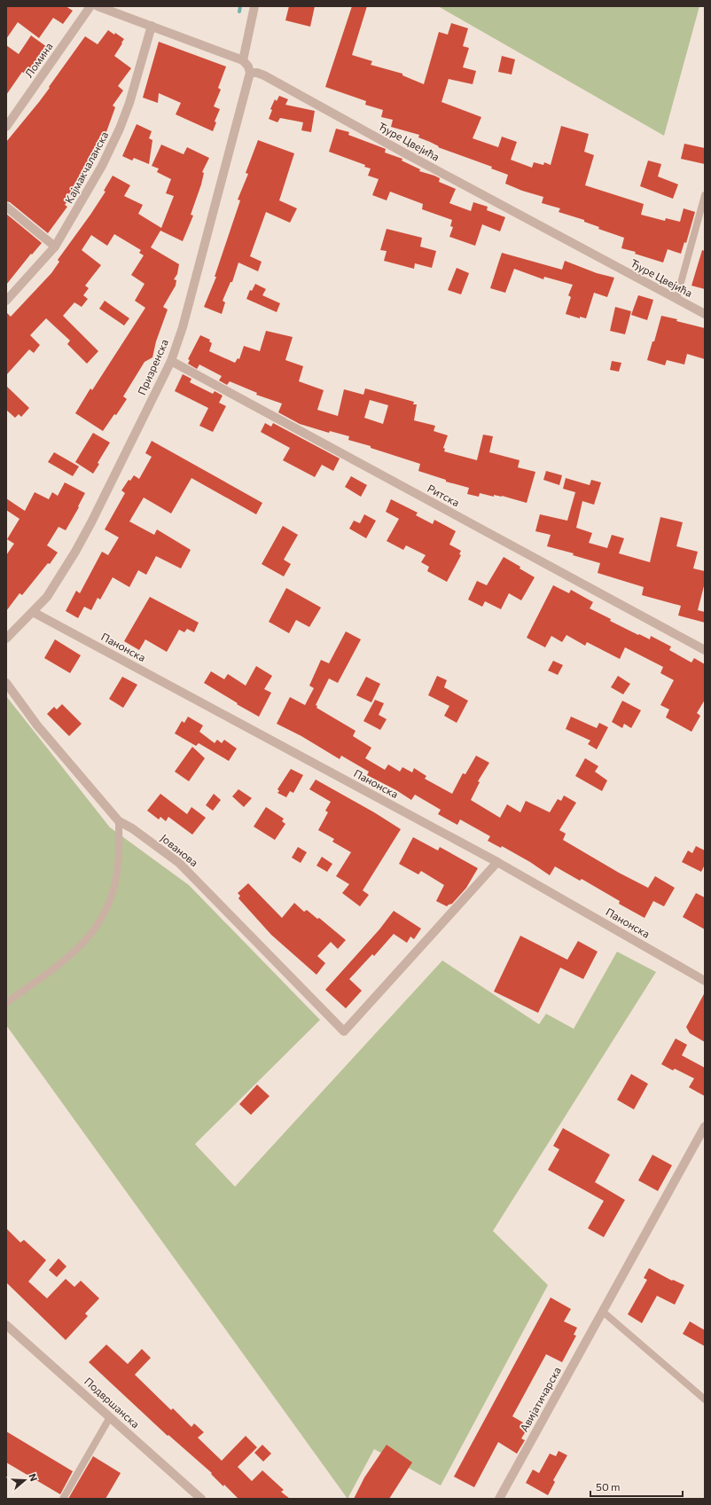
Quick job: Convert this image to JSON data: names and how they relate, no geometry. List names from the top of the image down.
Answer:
{
  "streets": {
    "street": [
      "Ломина",
      "Ђуре Цвејића",
      "Кајмакчаланска",
      "Призренска",
      "Ритска",
      "Панонска",
      "Јованова",
      "Авијатичарска",
      "Подвршанска"
    ]
  },
  "crossings": [
    ["Ђуре Цвејића", "Призренска"],
    ["Призренска", "Ритска"],
    ["Призренска", "Панонска"],
    ["Панонска", "Јованова"]
  ],
  "scale_bar": "50 m",
  "north": "right"
}
